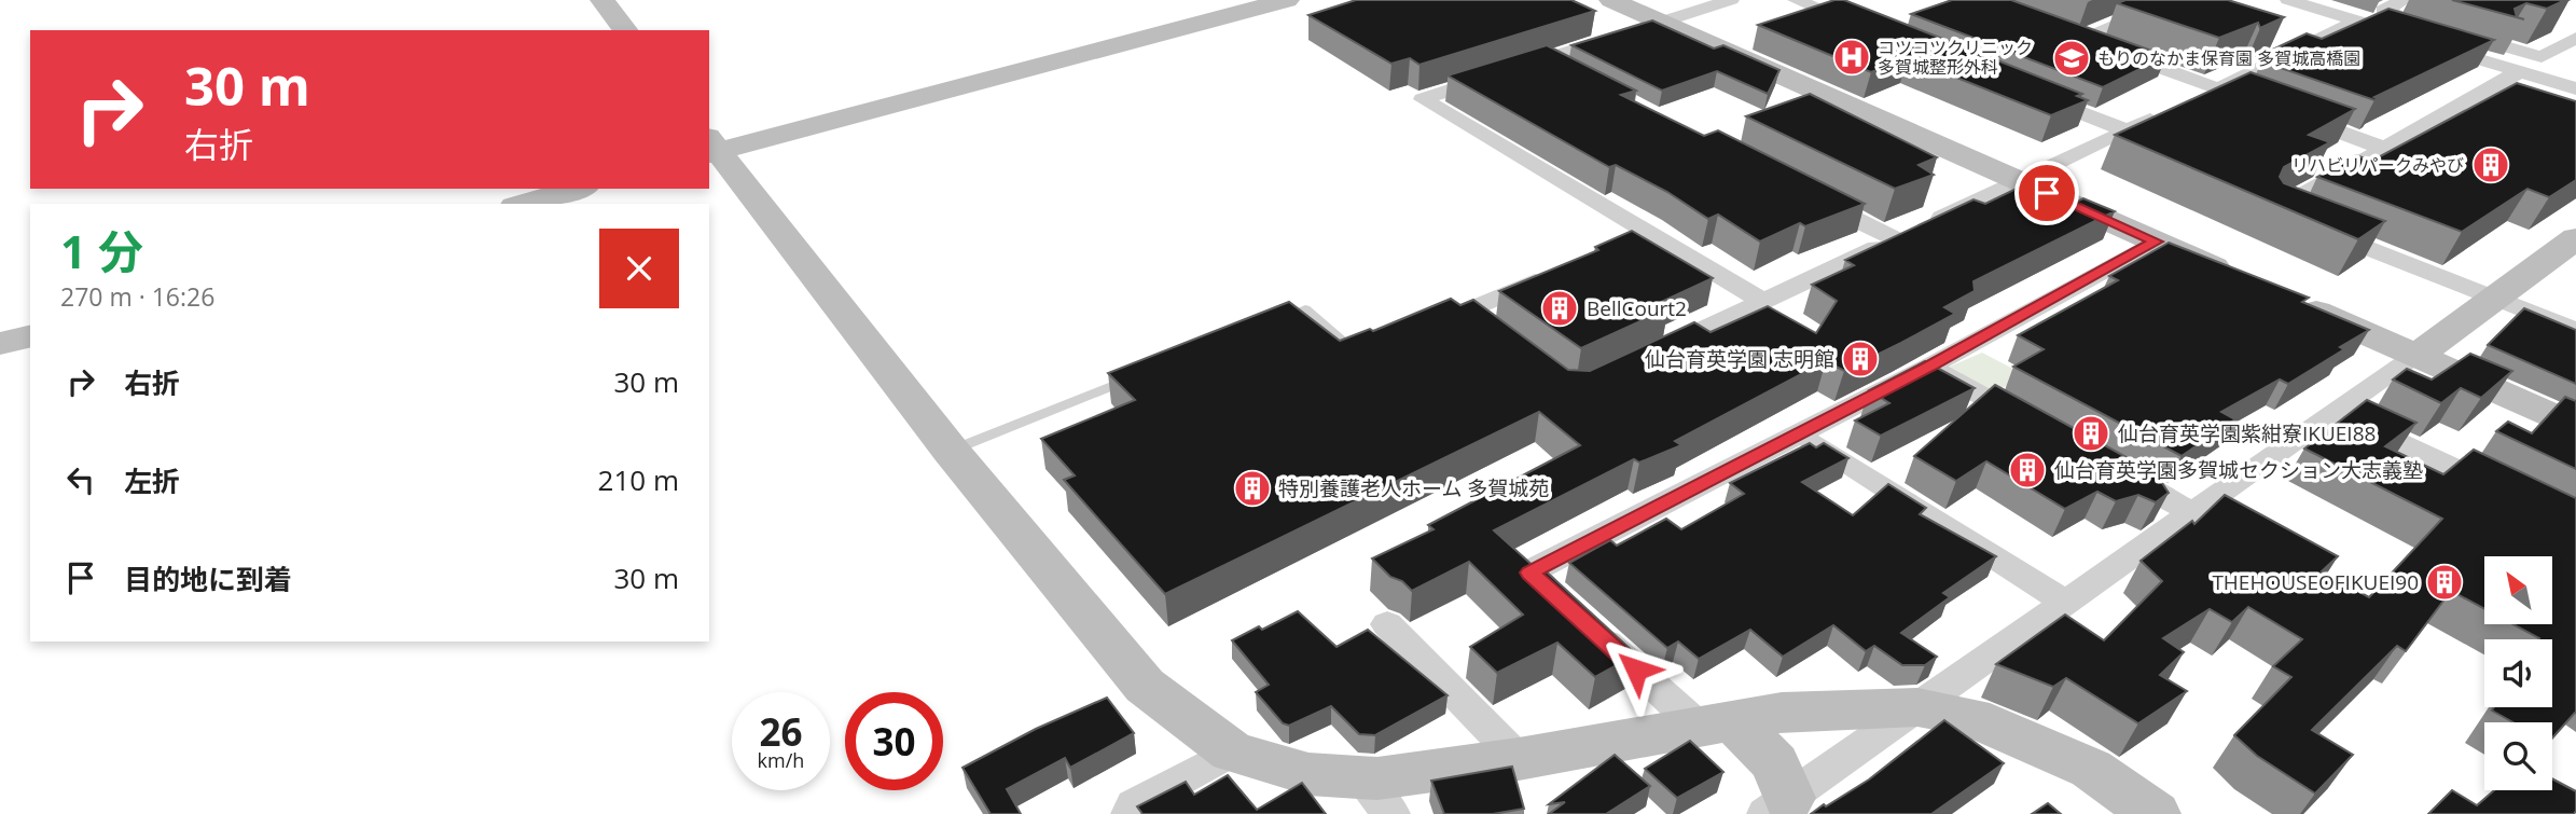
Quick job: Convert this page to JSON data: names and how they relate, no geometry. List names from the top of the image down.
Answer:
{
  "places": {
    "hospital": ["コツコツクリニック 多賀城整形外科"],
    "school or university": ["もりのなかま保育園 多賀城高橋園"],
    "building": [
      "リハビリパークみやび",
      "BellCourt2",
      "仙台育英学園 志明館",
      "仙台育英学園紫紺寮IKUEI88",
      "仙台育英学園多賀城セクション大志義塾",
      "特別養護老人ホーム 多賀城苑",
      "THEHOUSEOFIKUEI90"
    ]
  },
  "north": "top left",
  "page": {
    "turn": ["30 m", "右折"],
    "heading": ["1 分", "270 m · 16:26"],
    "list": [
      {
        "name": "右折",
        "value": "30 m"
      },
      {
        "name": "左折",
        "value": "210 m"
      },
      {
        "name": "目的地に到着",
        "value": "30 m"
      }
    ],
    "speed": "26 km/h",
    "limit": "30"
  }
}
